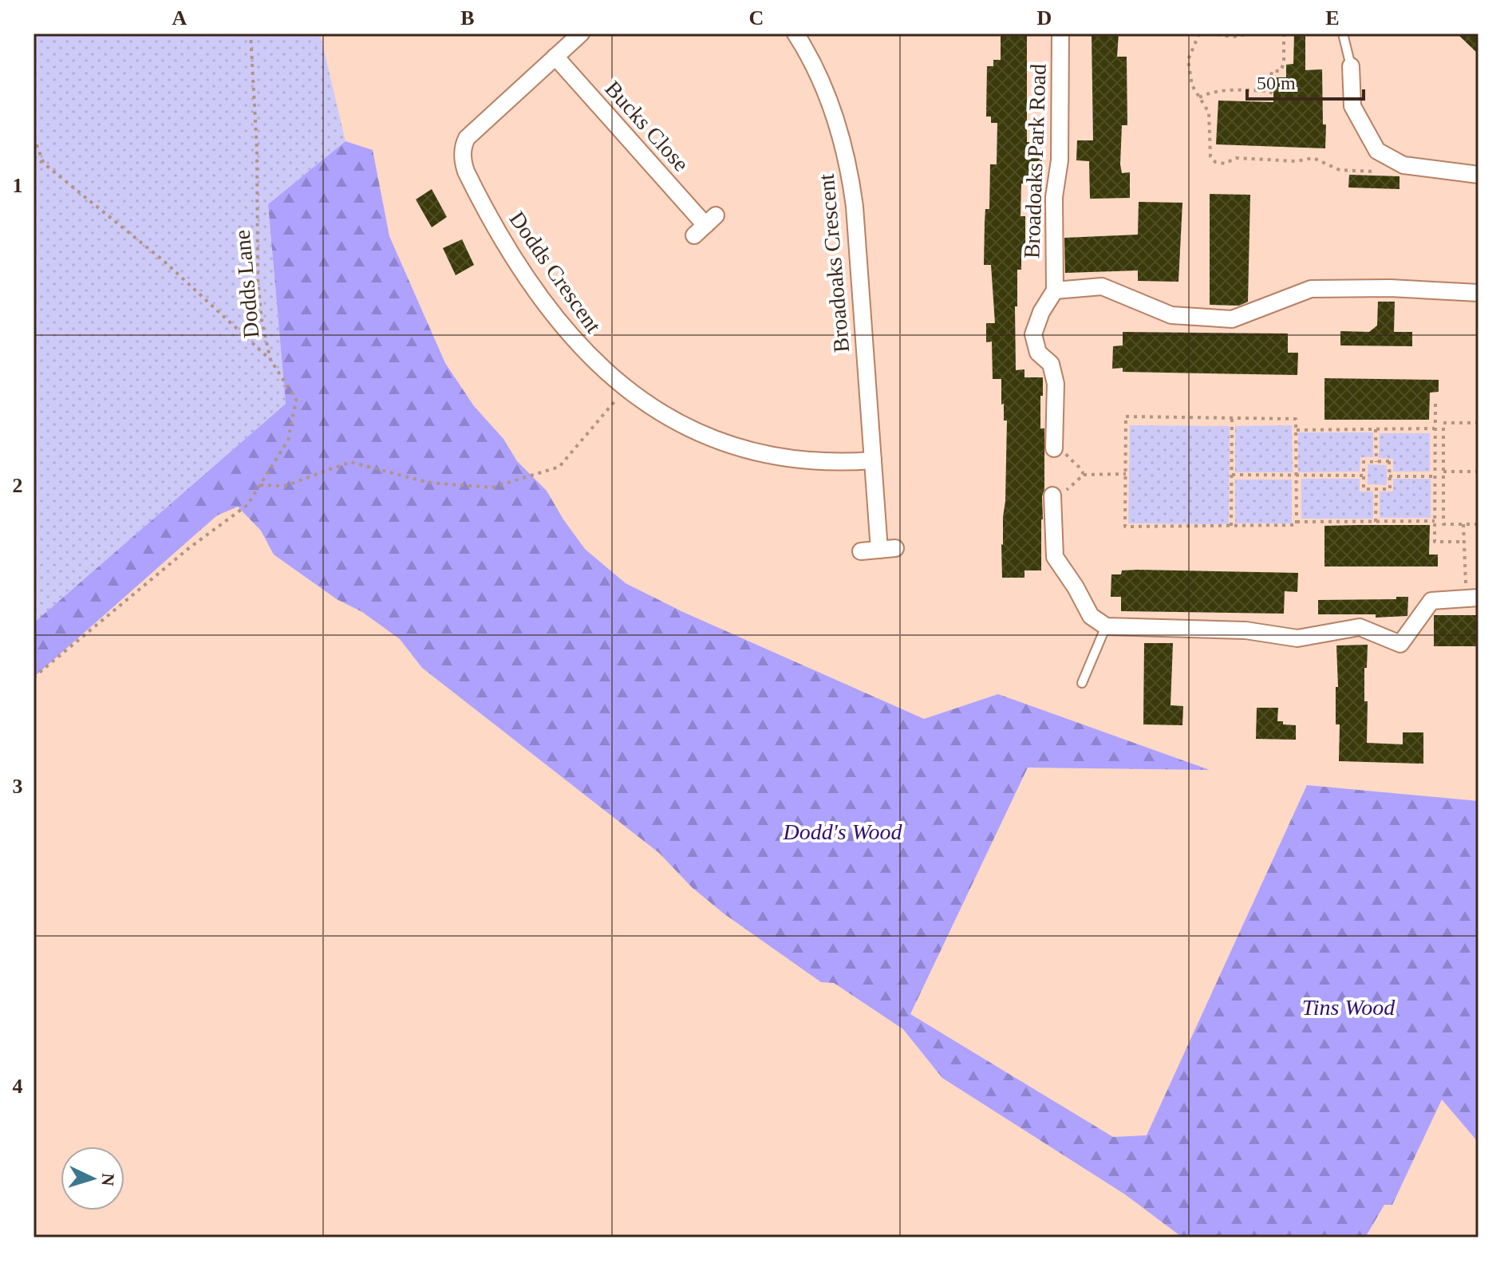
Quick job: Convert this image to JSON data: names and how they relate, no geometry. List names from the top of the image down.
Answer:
{
  "streets": {
    "street": [
      "Bucks Close",
      "Broadoaks Park Road",
      "Broadoaks Crescent",
      "Dodds Crescent"
    ],
    "path": ["Dodds Lane"]
  },
  "crossings": [
    ["Bucks Close", "Dodds Crescent"],
    ["Broadoaks Crescent", "Dodds Crescent"]
  ],
  "parks": ["Dodd's Wood", "Tins Wood"],
  "scale_bar": "50 m",
  "north": "right",
  "grid": {
    "columns": [
      "A",
      "B",
      "C",
      "D",
      "E"
    ],
    "rows": [
      "1",
      "2",
      "3",
      "4"
    ]
  }
}
